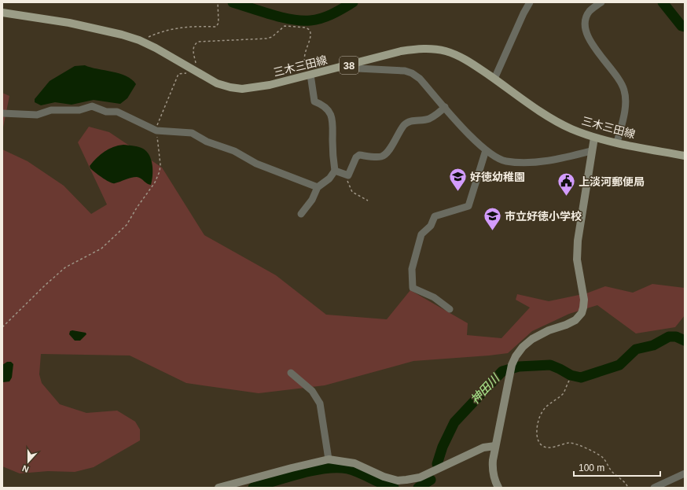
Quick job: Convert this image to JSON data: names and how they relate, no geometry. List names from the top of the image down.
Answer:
{
  "streets": {
    "main road": ["38", "三木三田線"]
  },
  "water": ["神田川"],
  "places": {
    "school or university": ["好徳幼稚園", "市立好徳小学校"],
    "public building": ["上淡河郵便局"]
  },
  "scale_bar": "100 m",
  "north": "bottom"
}
